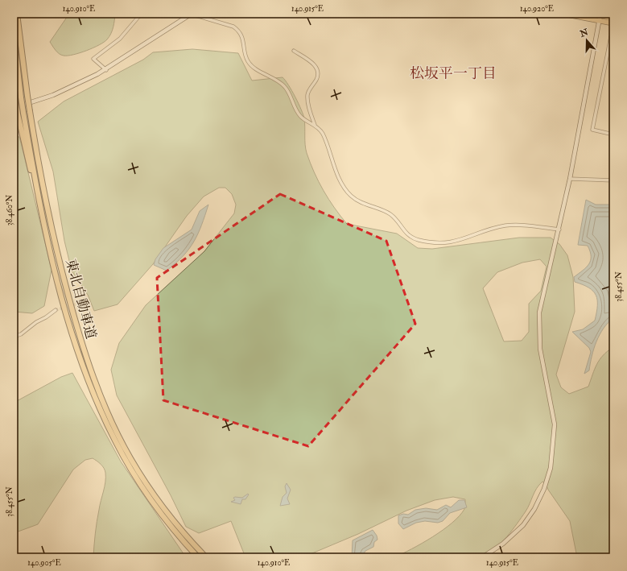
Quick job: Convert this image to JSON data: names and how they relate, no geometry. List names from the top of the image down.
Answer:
{
  "streets": {
    "highway": ["東北自動車道"]
  },
  "districts": ["松坂平一丁目"],
  "north": "top",
  "coordinates": [
    "140.910°E",
    "140.915°E",
    "140.920°E",
    "38.460°N",
    "38.455°N",
    "140.905°E"
  ]
}
